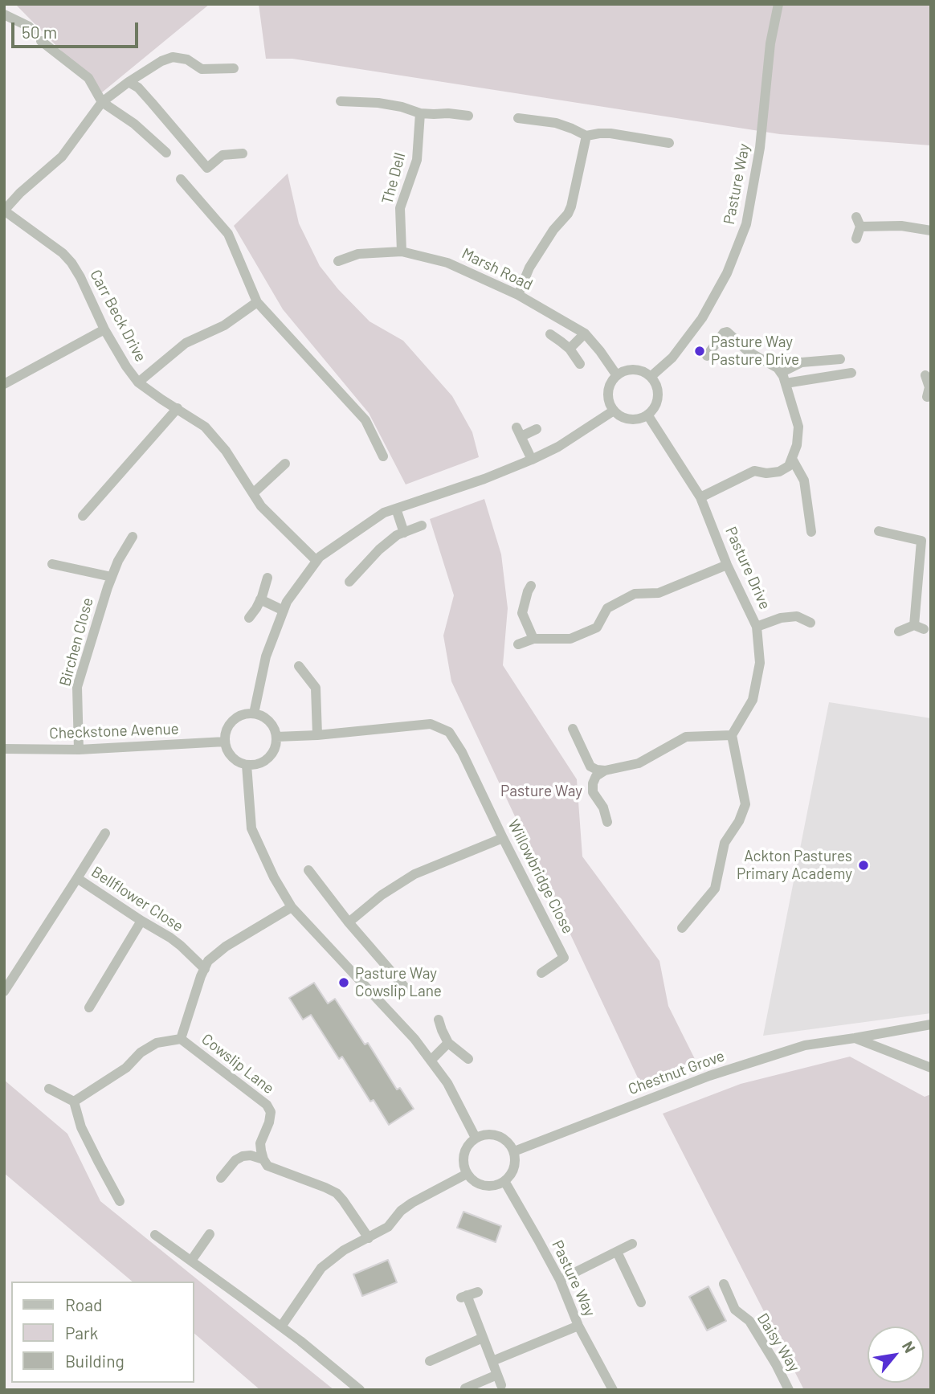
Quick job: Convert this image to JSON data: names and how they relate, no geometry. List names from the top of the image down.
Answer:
{
  "streets": {
    "street": [
      "The Dell",
      "Pasture Way",
      "Marsh Road",
      "Carr Beck Drive",
      "Pasture Drive",
      "Birchen Close",
      "Checkstone Avenue",
      "Willowbridge Close",
      "Bellflower Close",
      "Cowslip Lane",
      "Chestnut Grove",
      "Daisy Way"
    ]
  },
  "crossings": [
    ["The Dell", "Marsh Road"],
    ["Pasture Way", "Marsh Road"],
    ["Pasture Way", "Pasture Drive"],
    ["Pasture Way", "Chestnut Grove"],
    ["Marsh Road", "Pasture Drive"],
    ["Birchen Close", "Checkstone Avenue"],
    ["Checkstone Avenue", "Willowbridge Close"],
    ["Bellflower Close", "Cowslip Lane"]
  ],
  "parks": ["Pasture Way"],
  "places": ["Pasture Way Pasture Drive", "Ackton Pastures Primary Academy", "Pasture Way Cowslip Lane"],
  "legend": ["Road", "Park", "Building"],
  "scale_bar": "50 m",
  "north": "top right"
}
